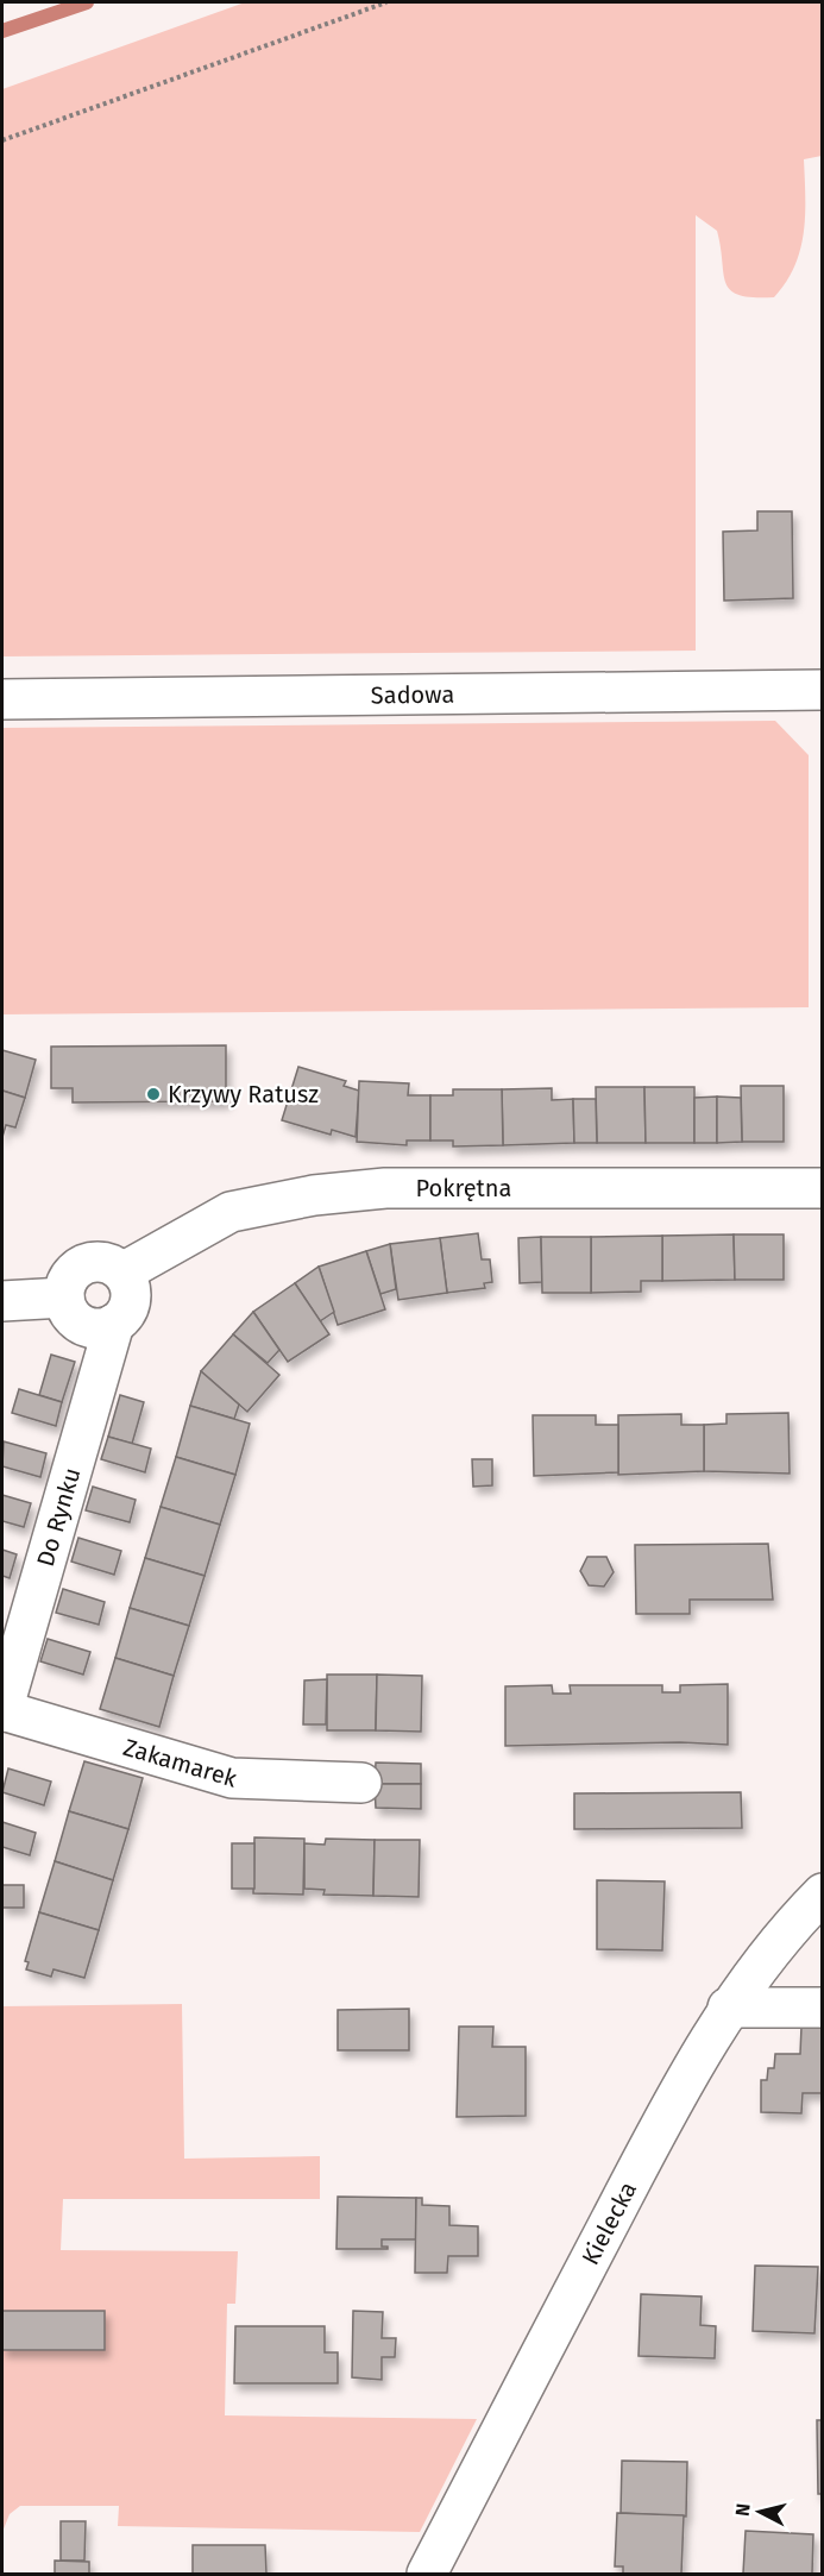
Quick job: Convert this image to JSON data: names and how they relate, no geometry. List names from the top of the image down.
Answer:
{
  "streets": {
    "street": [
      "Sadowa",
      "Pokrętna",
      "Do Rynku",
      "Zakamarek",
      "Kielecka"
    ]
  },
  "crossings": [
    ["Pokrętna", "Do Rynku"],
    ["Do Rynku", "Zakamarek"]
  ],
  "places": ["Krzywy Ratusz"],
  "north": "left"
}
